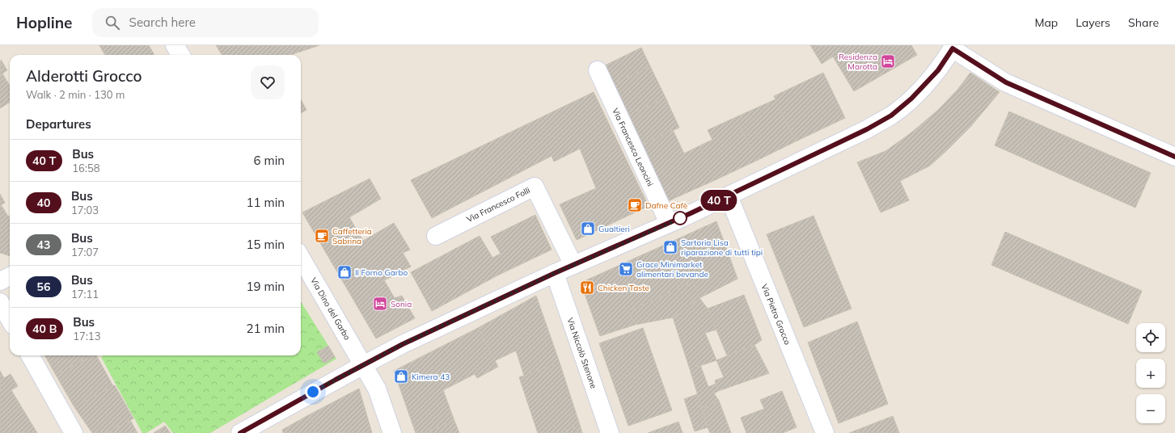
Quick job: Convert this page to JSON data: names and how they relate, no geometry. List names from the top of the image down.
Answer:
{
  "streets": {
    "street": [
      "Via Francesco Leoncini",
      "Via Francesco Folli",
      "Via Dino del Garbo",
      "Via Pietro Grocco",
      "Via Niccolò Stenone"
    ]
  },
  "places": {
    "hotel": ["Residenza Marotta", "Sonia"],
    "cafe": ["Dafne Cafè", "Caffetteria Sabrina"],
    "shop": [
      "Gualtieri",
      "Sartoria Lisa riparazione di tutti tipi",
      "Il Forno Garbo",
      "Kimera 43"
    ],
    "supermarket": ["Grace Minimarket alimentari bevande"],
    "restaurant": ["Chicken Taste"]
  },
  "page": {
    "header": "Hopline",
    "search": "Search here",
    "nav": ["Map", "Layers", "Share"],
    "on_map": "40 T",
    "heading": [
      ["Alderotti Grocco", "Walk · 2 min · 130 m"],
      "Departures"
    ],
    "list": [
      {
        "mark": "40 T",
        "name": "Bus",
        "note": "16:58",
        "value": "6 min"
      },
      {
        "mark": "40",
        "name": "Bus",
        "note": "17:03",
        "value": "11 min"
      },
      {
        "mark": "43",
        "name": "Bus",
        "note": "17:07",
        "value": "15 min"
      },
      {
        "mark": "56",
        "name": "Bus",
        "note": "17:11",
        "value": "19 min"
      },
      {
        "mark": "40 B",
        "name": "Bus",
        "note": "17:13",
        "value": "21 min"
      }
    ],
    "map_buttons": ["+", "−"]
  }
}
